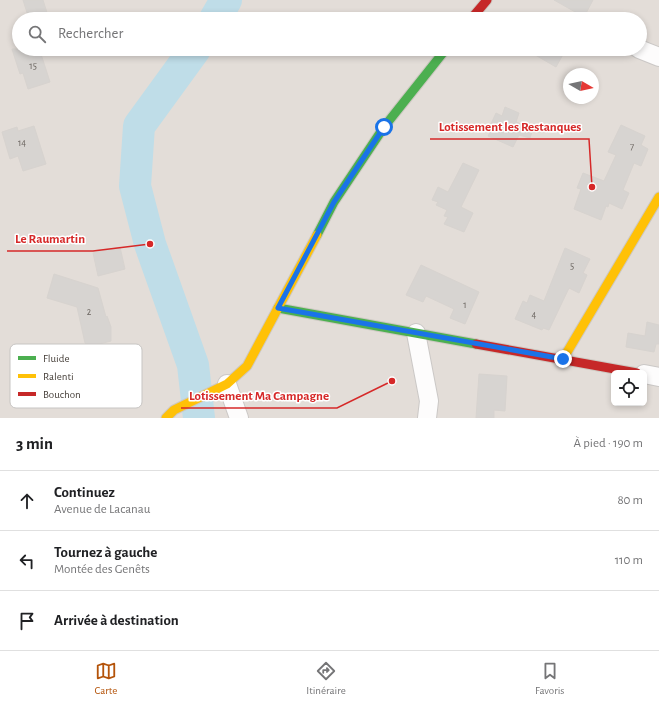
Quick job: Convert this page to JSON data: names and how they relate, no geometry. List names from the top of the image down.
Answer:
{
  "places": ["Lotissement les Restanques", "Le Raumartin", "Lotissement Ma Campagne"],
  "house_numbers": [
    "15",
    "14",
    "7",
    "5",
    "1",
    "2",
    "4"
  ],
  "legend": ["Fluide", "Ralenti", "Bouchon"],
  "north": "right",
  "page": {
    "search": "Rechercher",
    "heading": ["3 min", "À pied · 190 m"],
    "list": [
      ["Continuez", "Avenue de Lacanau", "80 m"],
      ["Tournez à gauche", "Montée des Genêts", "110 m"],
      "Arrivée à destination"
    ],
    "nav": ["Carte", "Itinéraire", "Favoris"]
  }
}
